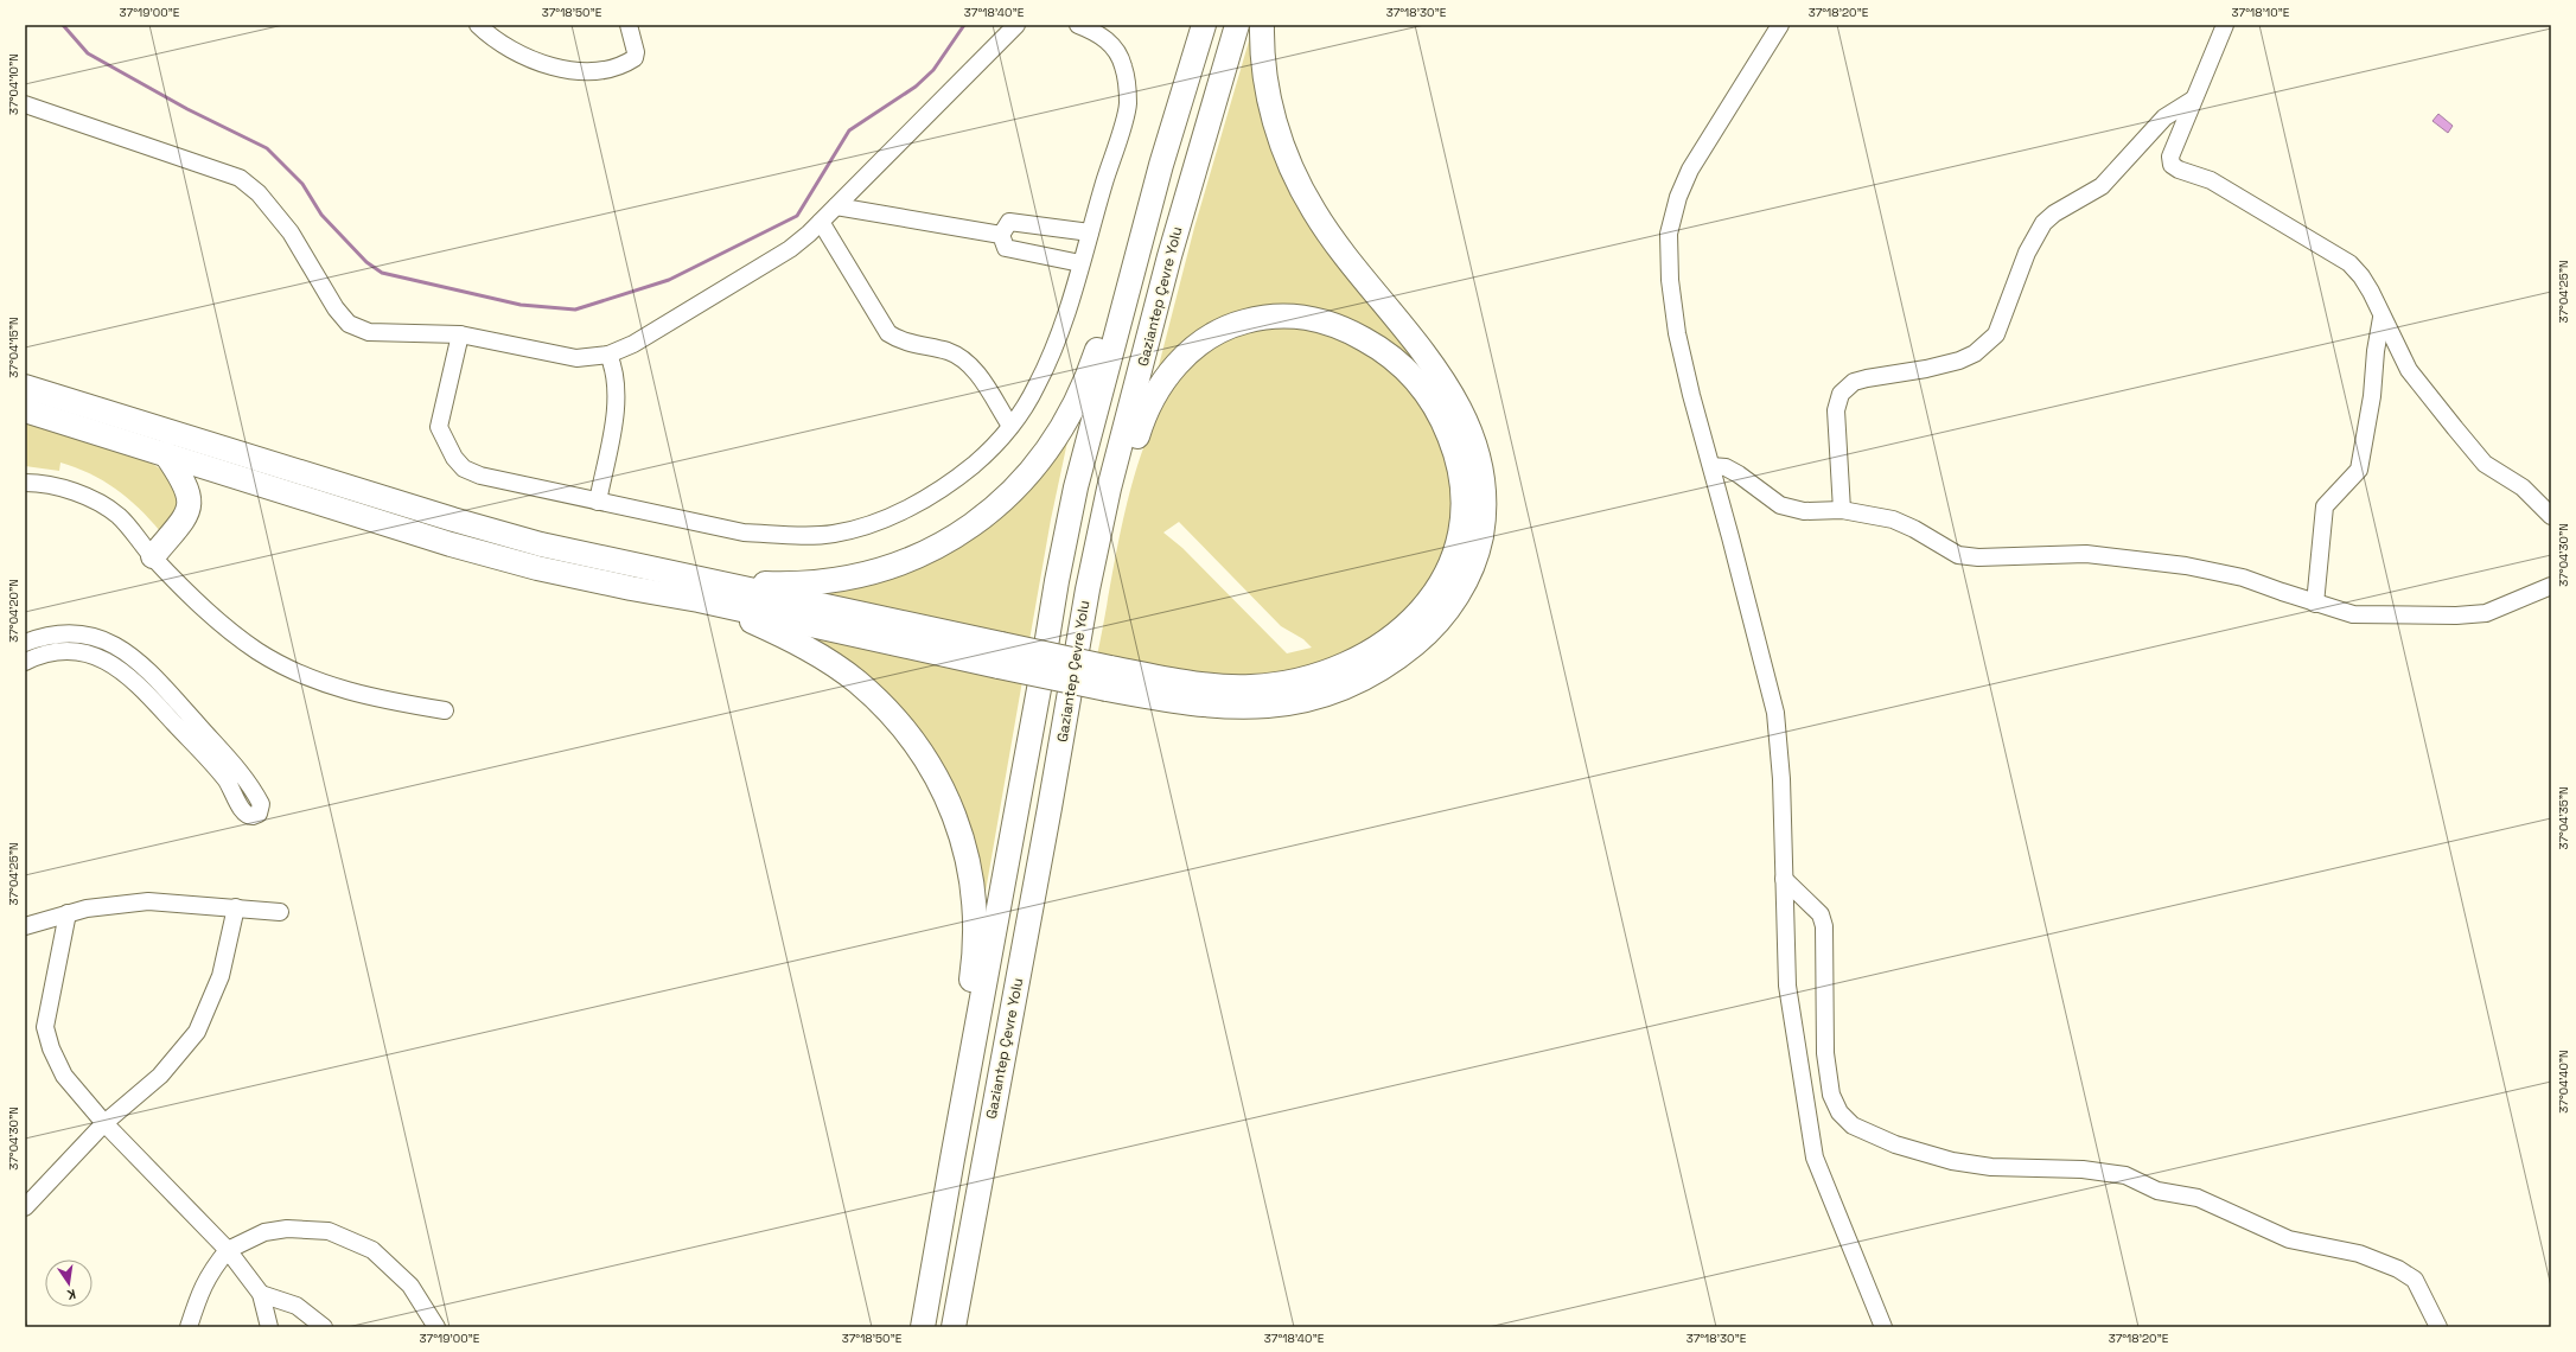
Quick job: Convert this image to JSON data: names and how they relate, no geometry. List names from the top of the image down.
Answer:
{
  "streets": {
    "highway": ["Gaziantep Çevre Yolu"]
  },
  "north": "bottom",
  "coordinates": [
    "37°19'00\"E",
    "37°18'50\"E",
    "37°18'40\"E",
    "37°18'30\"E",
    "37°18'20\"E",
    "37°18'10\"E",
    "37°04'10\"N",
    "37°04'25\"N",
    "37°04'15\"N",
    "37°04'30\"N",
    "37°04'20\"N",
    "37°04'35\"N",
    "37°04'40\"N"
  ]
}
